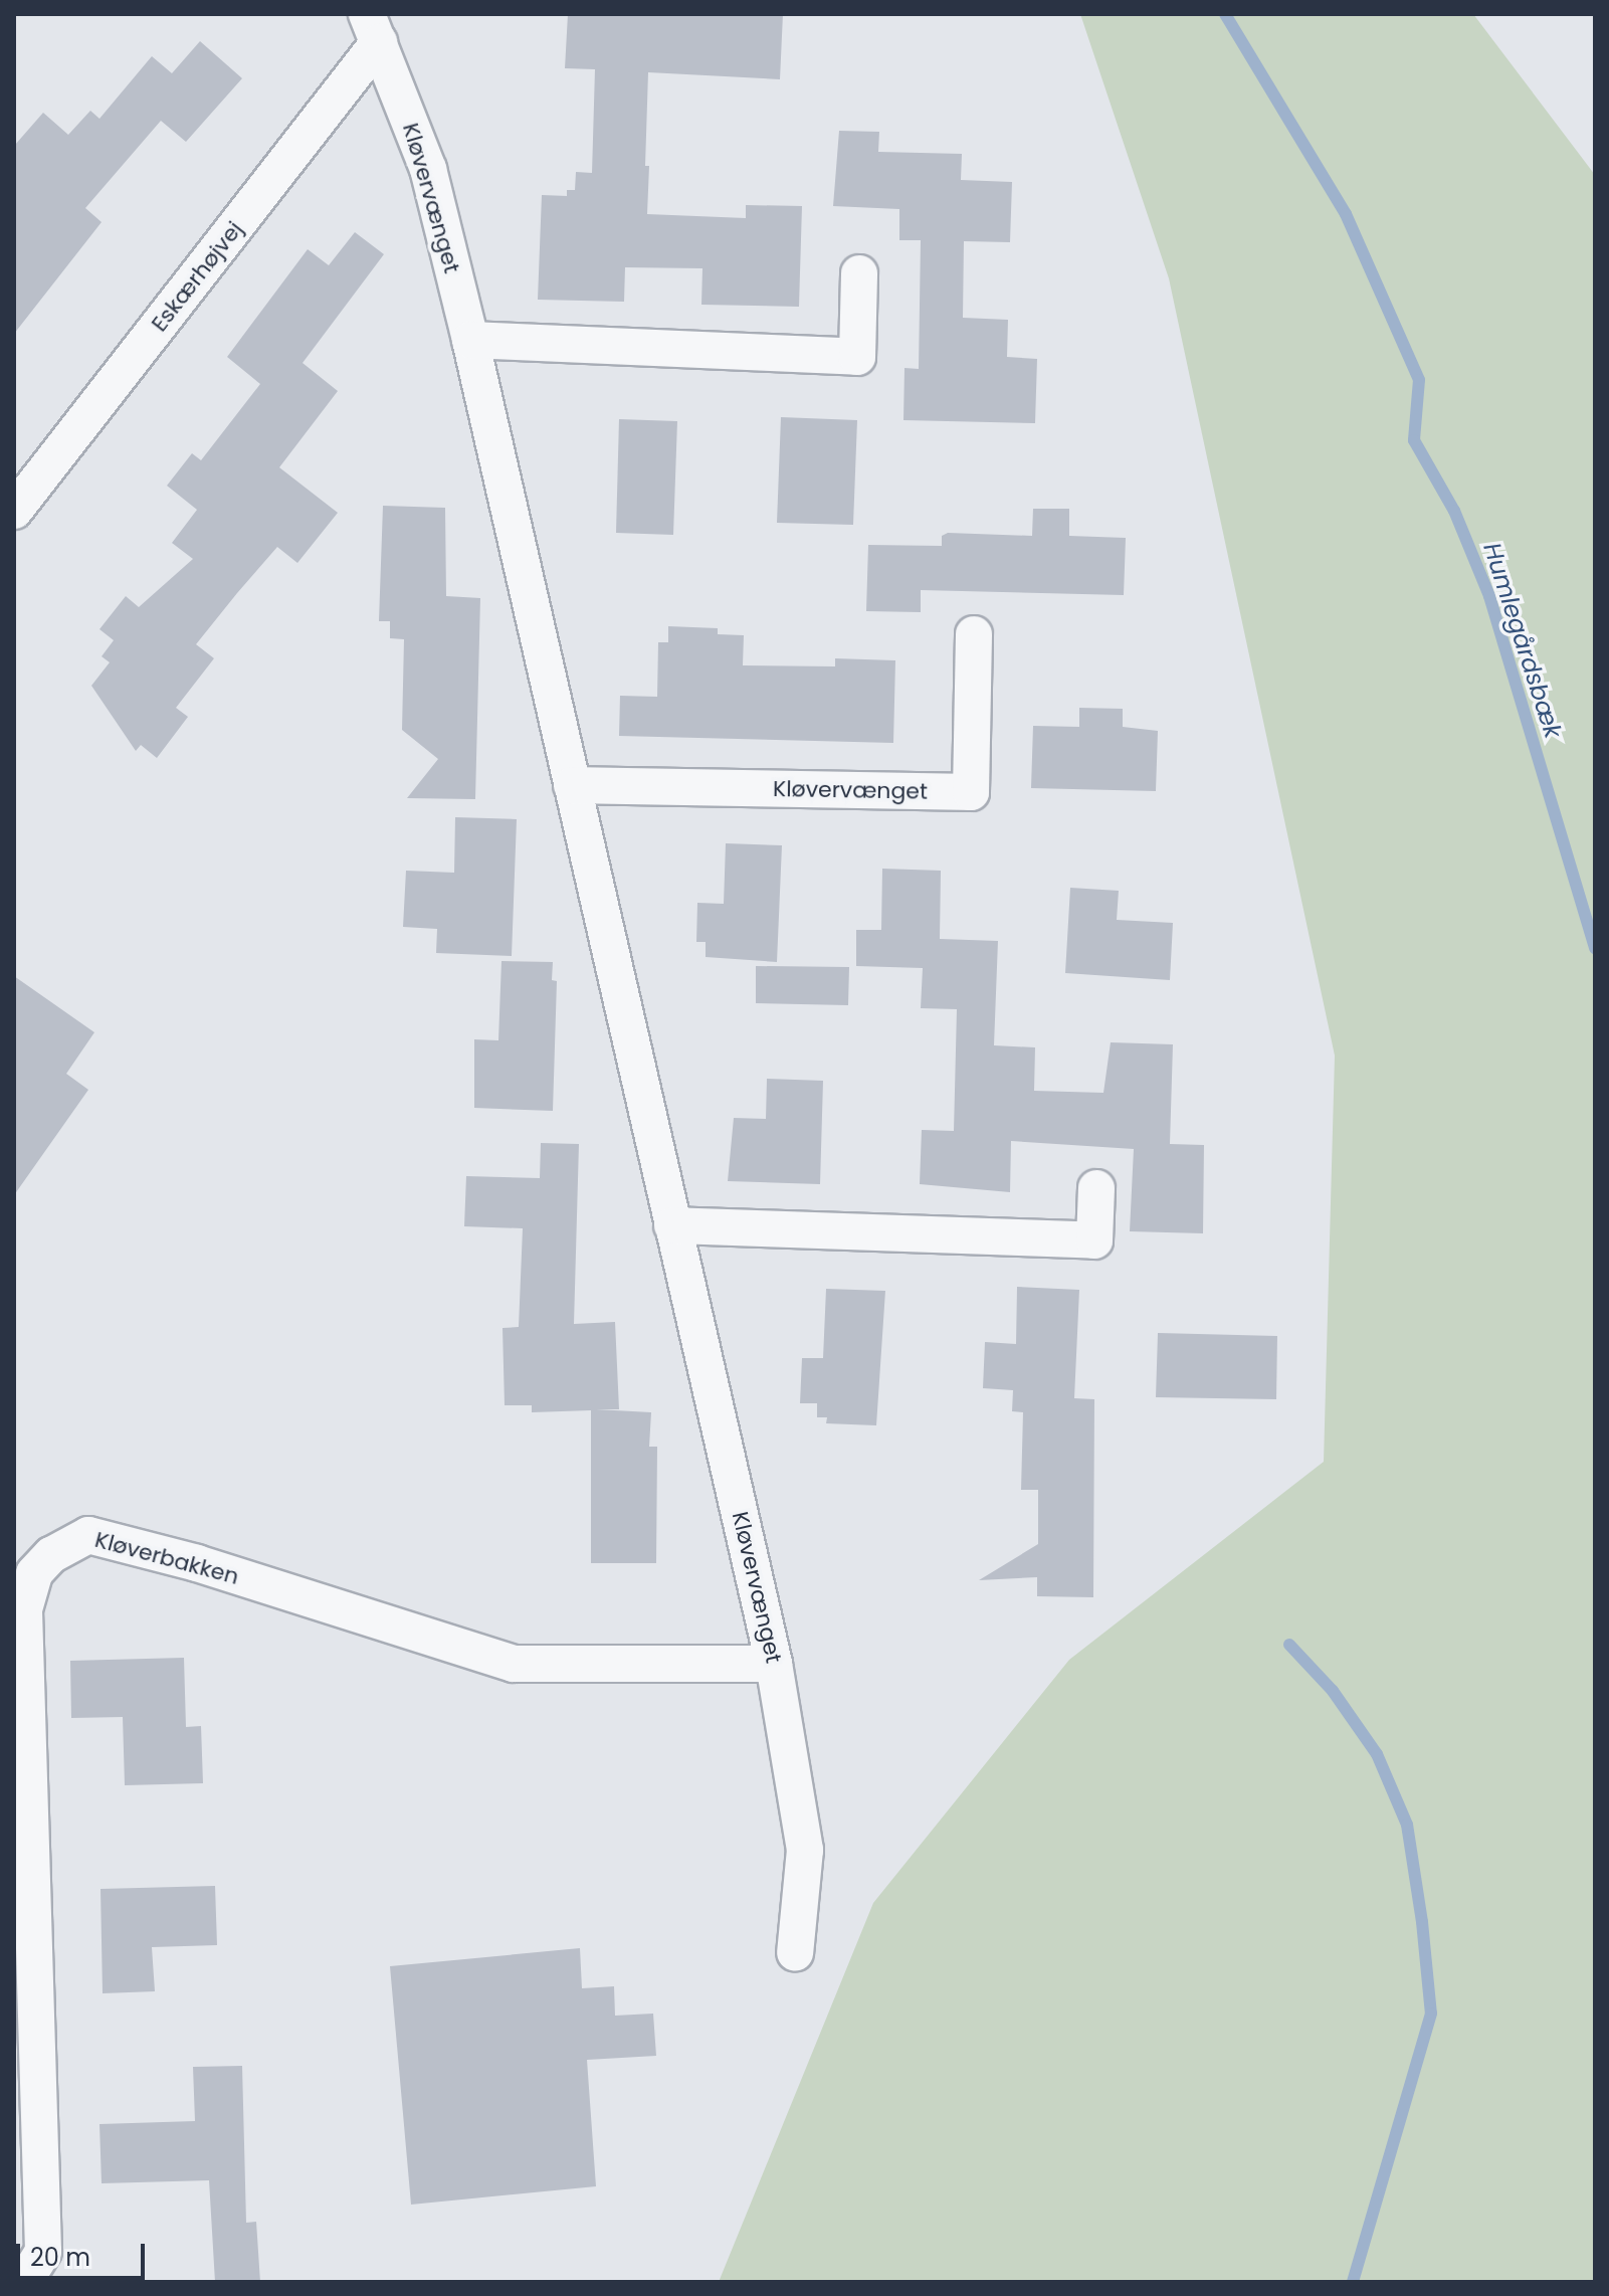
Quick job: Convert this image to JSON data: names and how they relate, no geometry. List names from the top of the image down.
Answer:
{
  "streets": {
    "street": ["Kløvervænget", "Eskærhøjvej", "Kløverbakken"]
  },
  "crossings": [
    ["Kløvervænget", "Eskærhøjvej"],
    ["Kløvervænget", "Kløverbakken"]
  ],
  "water": ["Humlegårdsbæk"],
  "scale_bar": "20 m"
}
